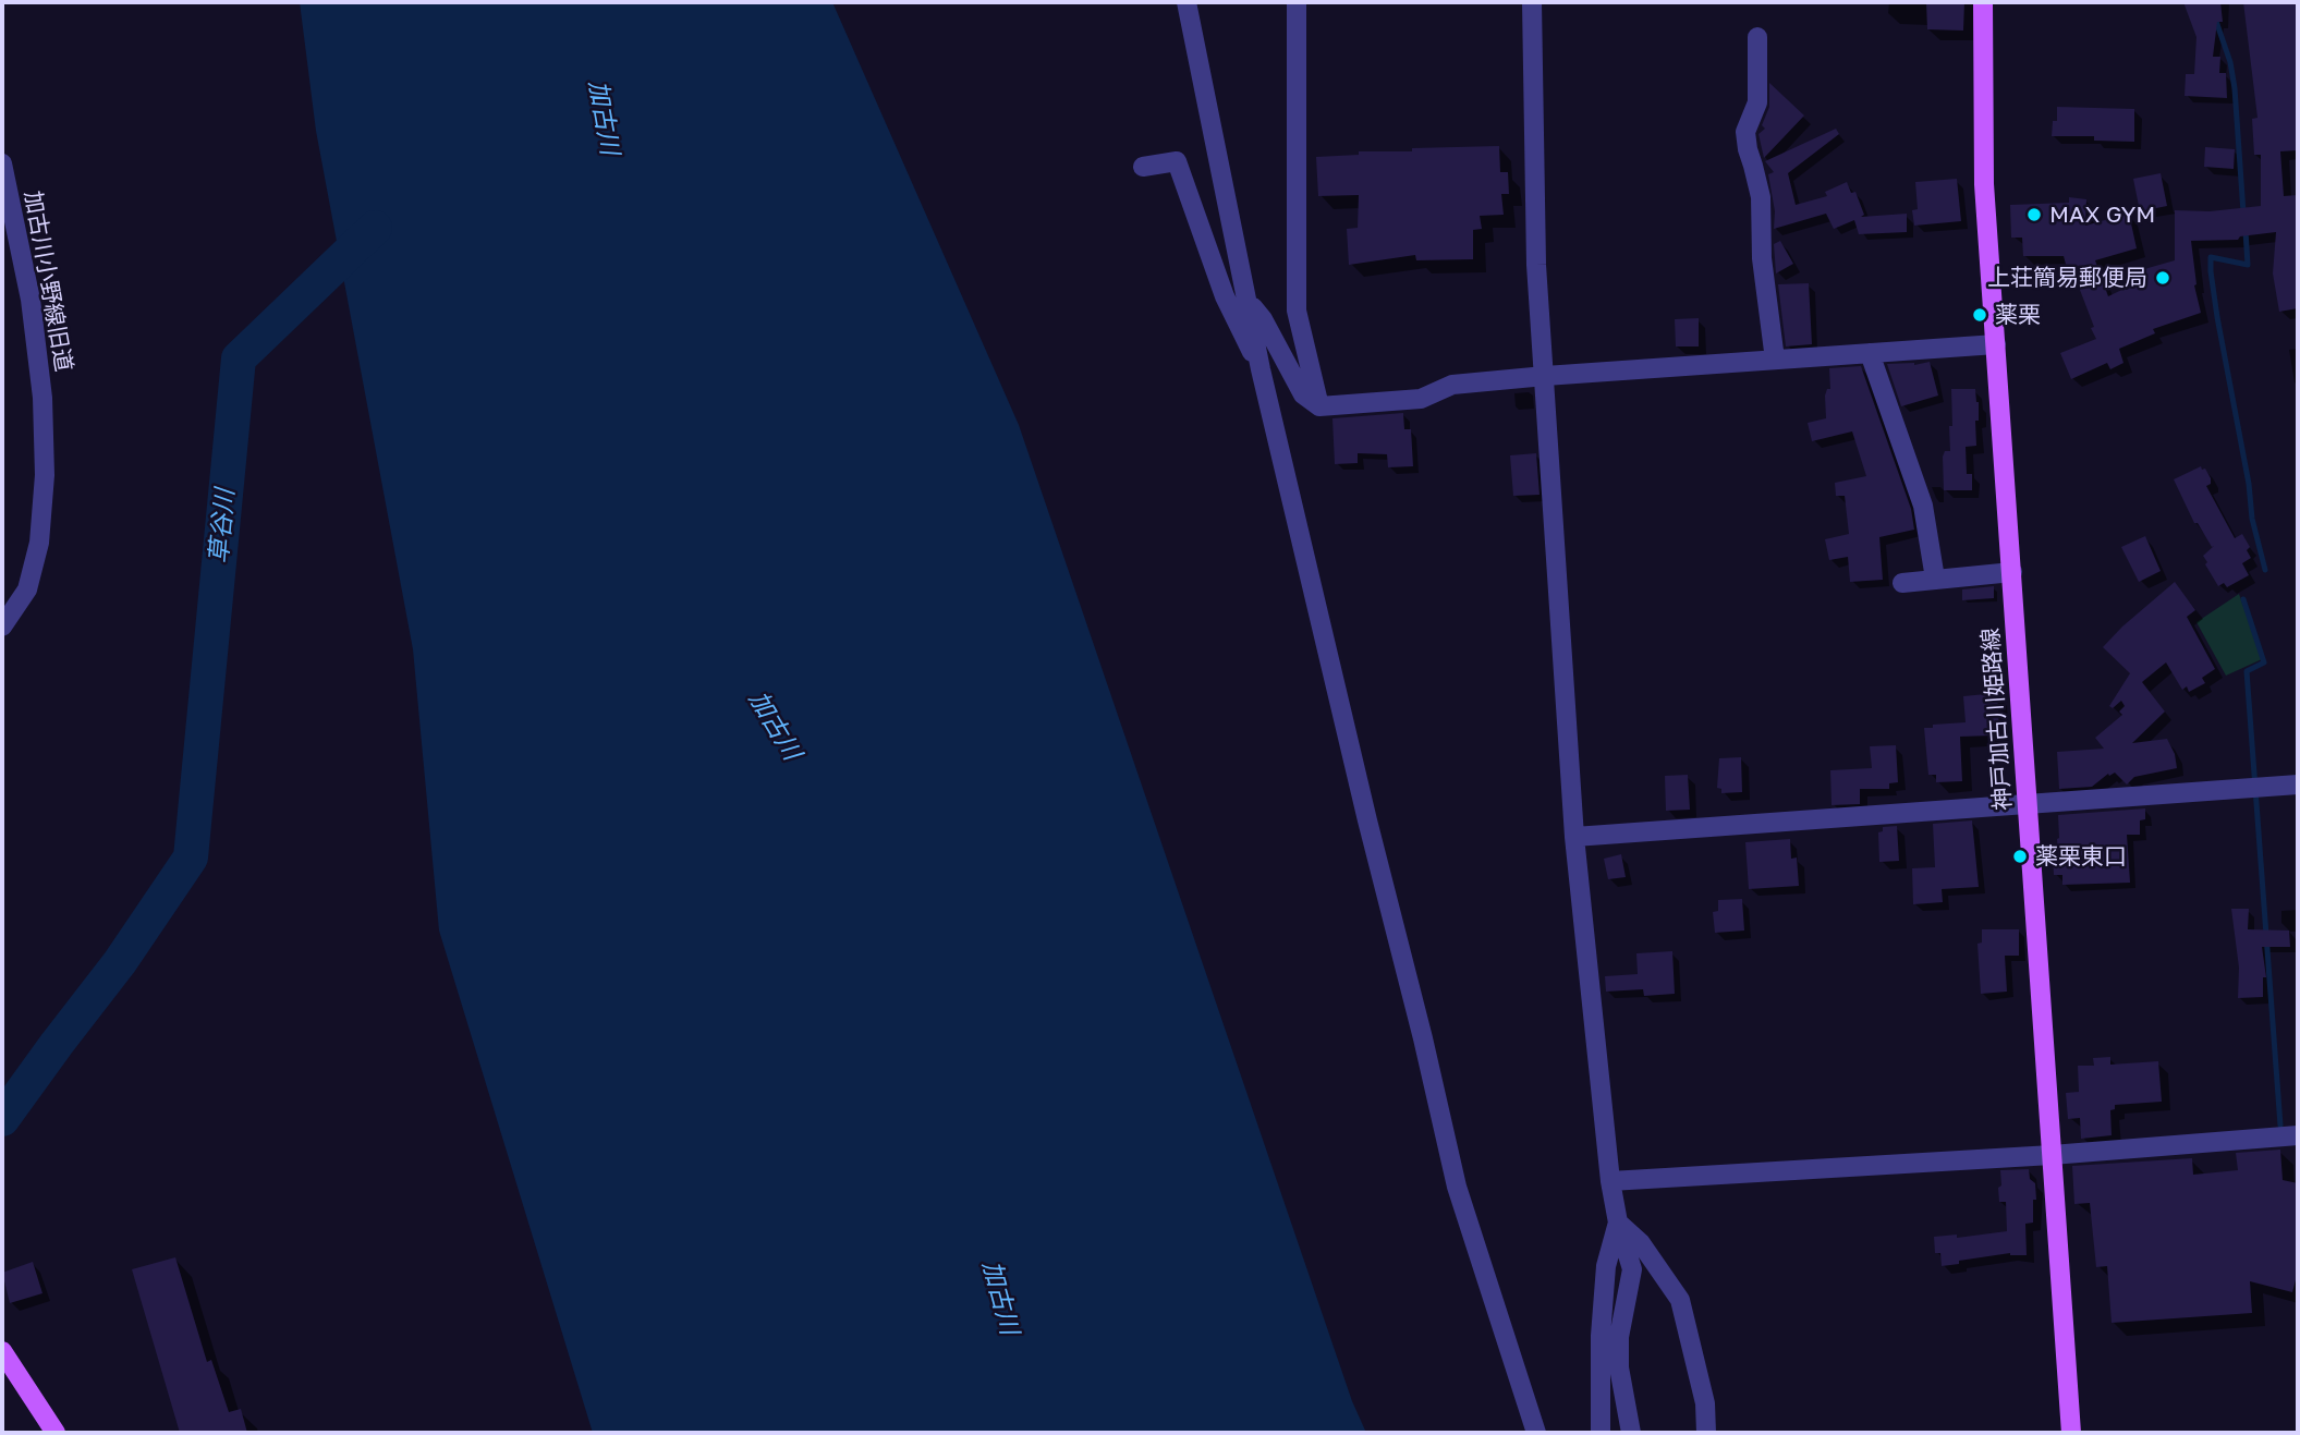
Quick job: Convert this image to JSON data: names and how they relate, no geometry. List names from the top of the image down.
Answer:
{
  "streets": {
    "main road": ["神戸加古川姫路線"],
    "street": ["加古川小野線旧道"]
  },
  "water": ["加古川", "草谷川"],
  "places": [
    "MAX GYM",
    "上荘簡易郵便局",
    "薬栗",
    "薬栗東口"
  ]
}
